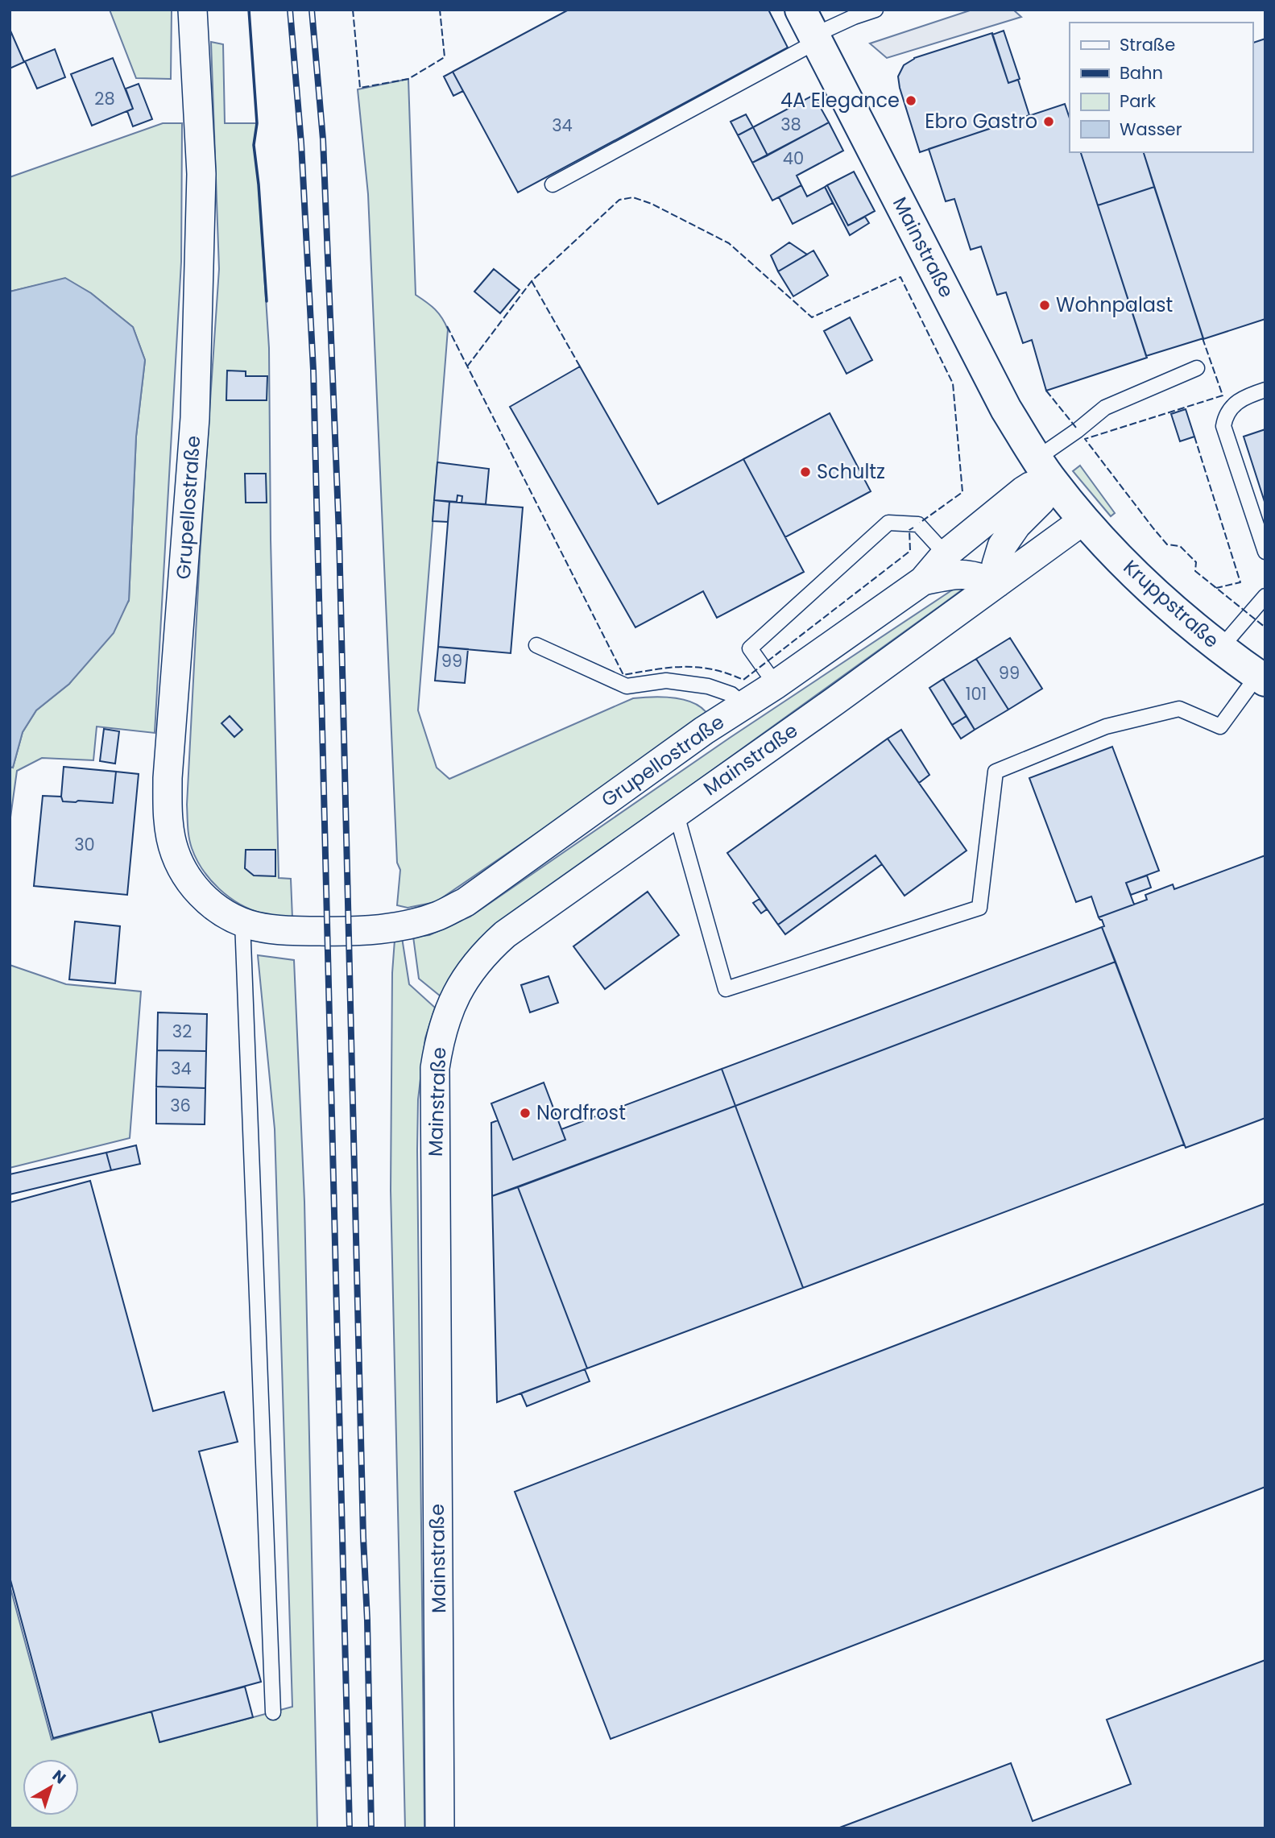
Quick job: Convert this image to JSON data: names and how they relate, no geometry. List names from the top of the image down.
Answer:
{
  "streets": {
    "street": ["Mainstraße", "Grupellostraße", "Kruppstraße"]
  },
  "crossings": [
    ["Mainstraße", "Grupellostraße"],
    ["Mainstraße", "Kruppstraße"]
  ],
  "places": [
    "4A Elegance",
    "Ebro Gastro",
    "Wohnpalast",
    "Schultz",
    "Nordfrost"
  ],
  "house_numbers": [
    "28",
    "38",
    "34",
    "40",
    "99",
    "99",
    "101",
    "30",
    "32",
    "34",
    "36"
  ],
  "legend": [
    "Straße",
    "Bahn",
    "Park",
    "Wasser"
  ],
  "north": "top right"
}
